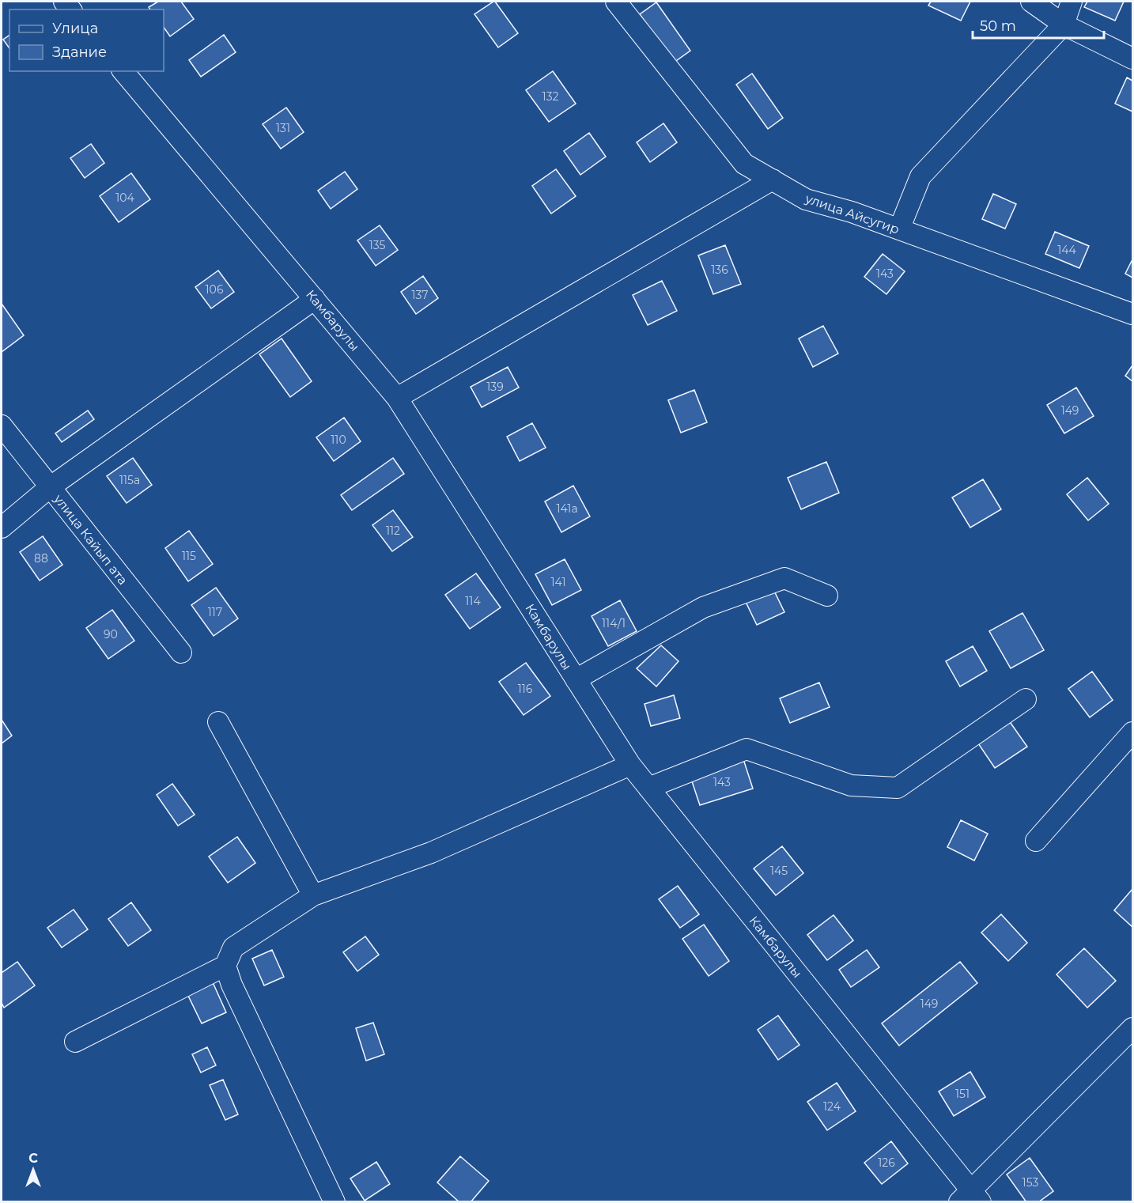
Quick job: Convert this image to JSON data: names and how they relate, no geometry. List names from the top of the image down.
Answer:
{
  "streets": {
    "street": ["улица Айсугир", "Камбарулы", "улица Кайып ата"]
  },
  "house_numbers": [
    "132",
    "131",
    "104",
    "135",
    "144",
    "136",
    "143",
    "106",
    "137",
    "139",
    "149",
    "110",
    "115а",
    "141а",
    "112",
    "115",
    "88",
    "141",
    "114",
    "117",
    "114/1",
    "90",
    "116",
    "143",
    "145",
    "149",
    "151",
    "124",
    "126",
    "153"
  ],
  "legend": ["Улица", "Здание"],
  "scale_bar": "50 m",
  "north": "top"
}
